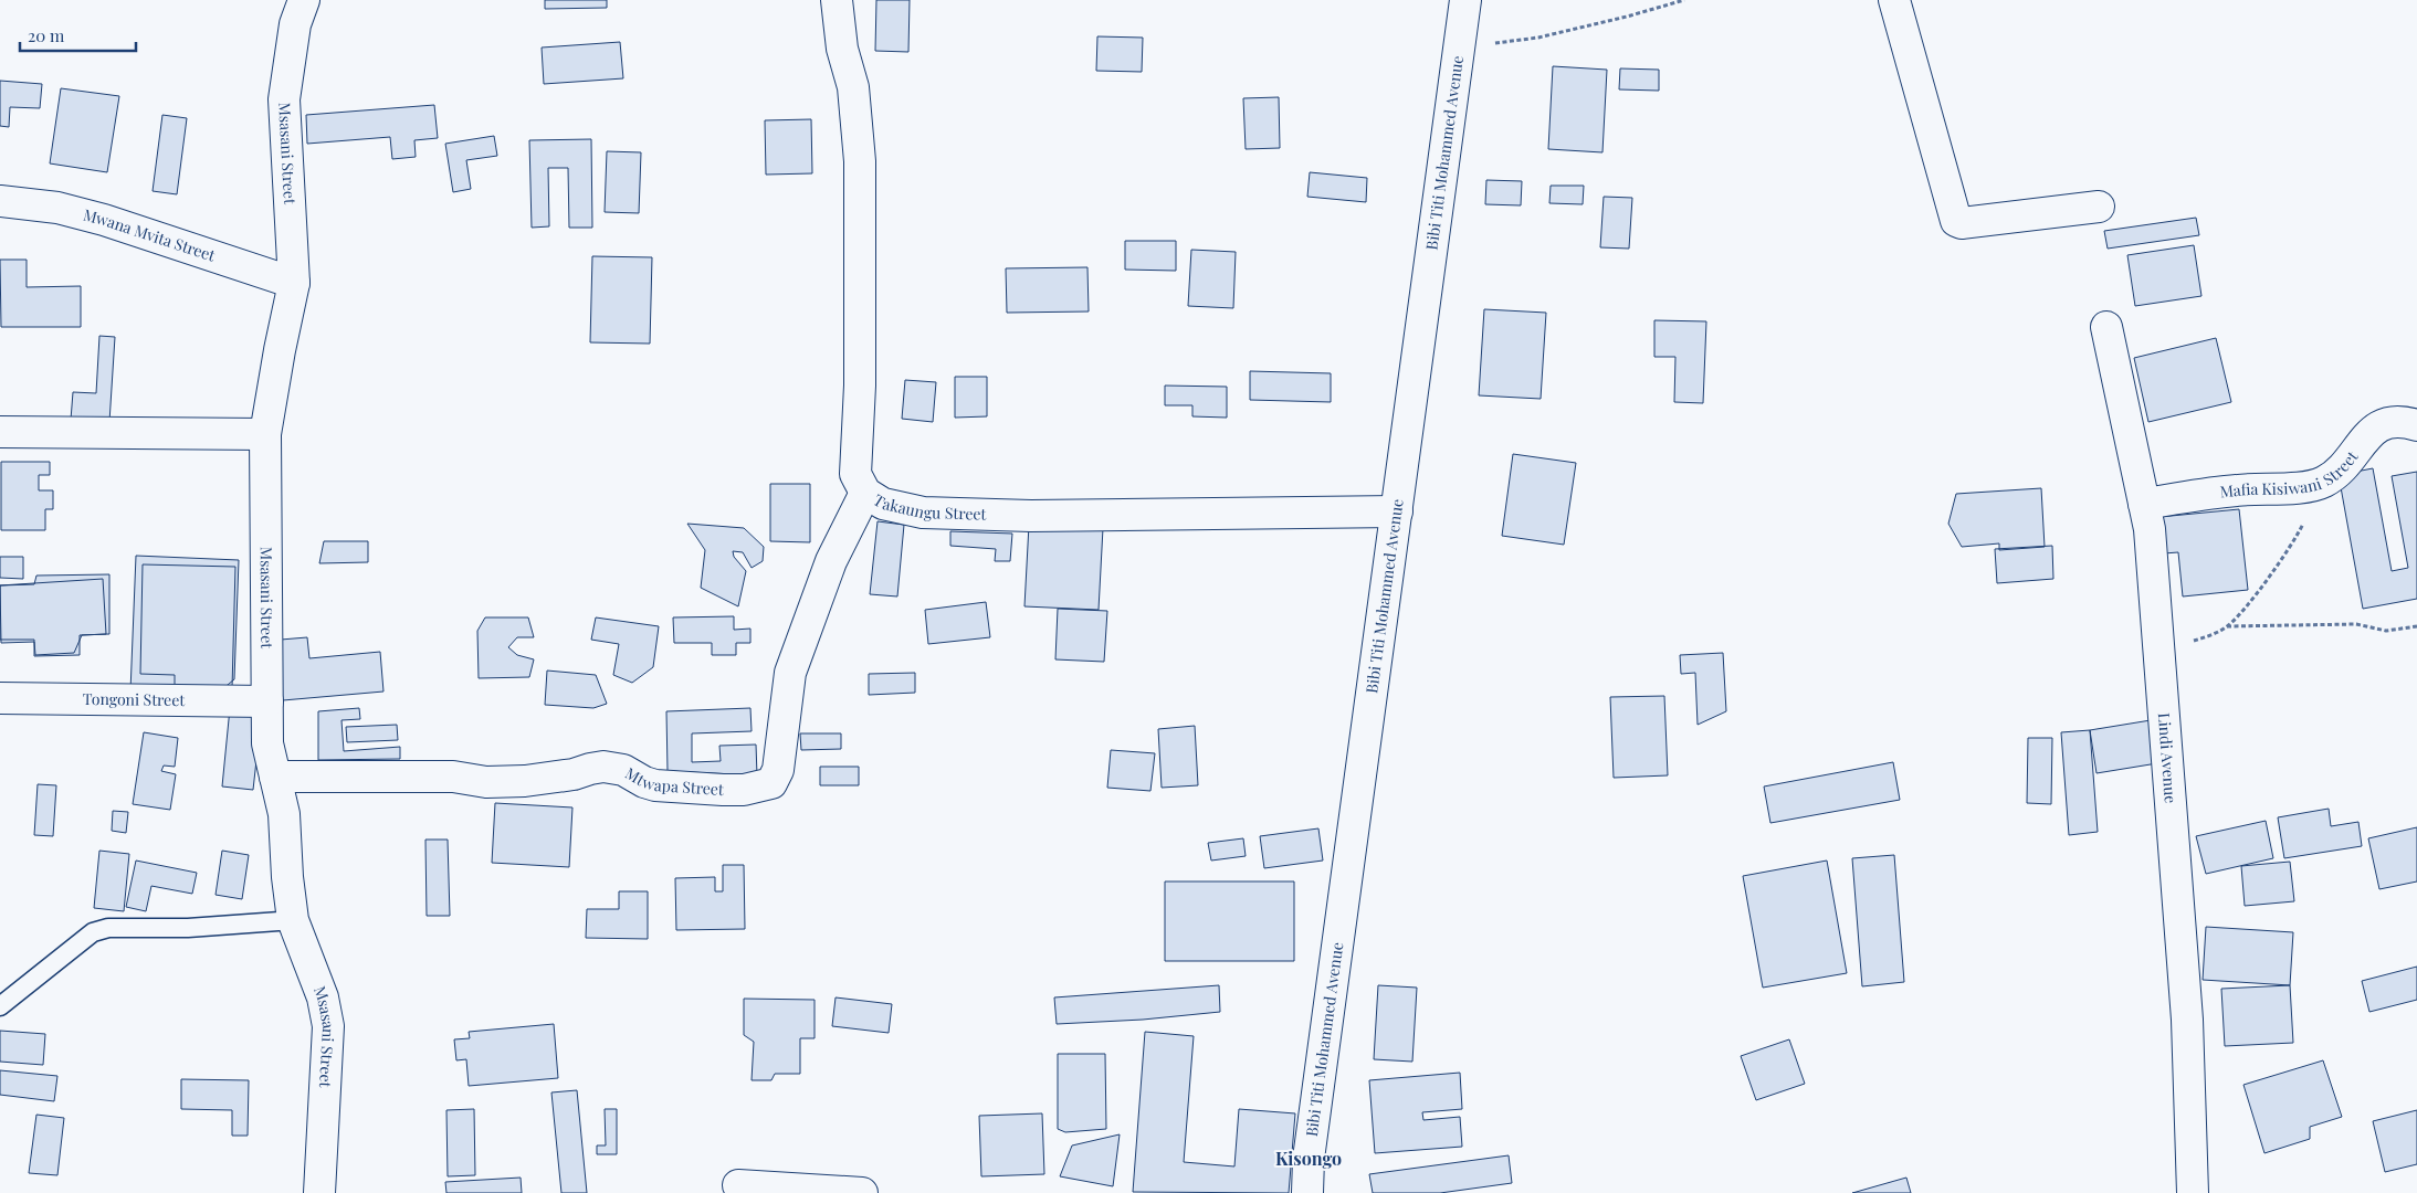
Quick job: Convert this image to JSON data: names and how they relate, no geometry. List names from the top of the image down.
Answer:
{
  "streets": {
    "street": [
      "Msasani Street",
      "Bibi Titi Mohammed Avenue",
      "Mwana Mvita Street",
      "Mafia Kisiwani Street",
      "Takaungu Street",
      "Tongoni Street",
      "Lindi Avenue",
      "Mtwapa Street"
    ]
  },
  "crossings": [
    ["Msasani Street", "Mwana Mvita Street"],
    ["Msasani Street", "Tongoni Street"],
    ["Msasani Street", "Mtwapa Street"],
    ["Bibi Titi Mohammed Avenue", "Takaungu Street"],
    ["Mafia Kisiwani Street", "Lindi Avenue"],
    ["Takaungu Street", "Mtwapa Street"]
  ],
  "districts": ["Kisongo"],
  "scale_bar": "20 m"
}
